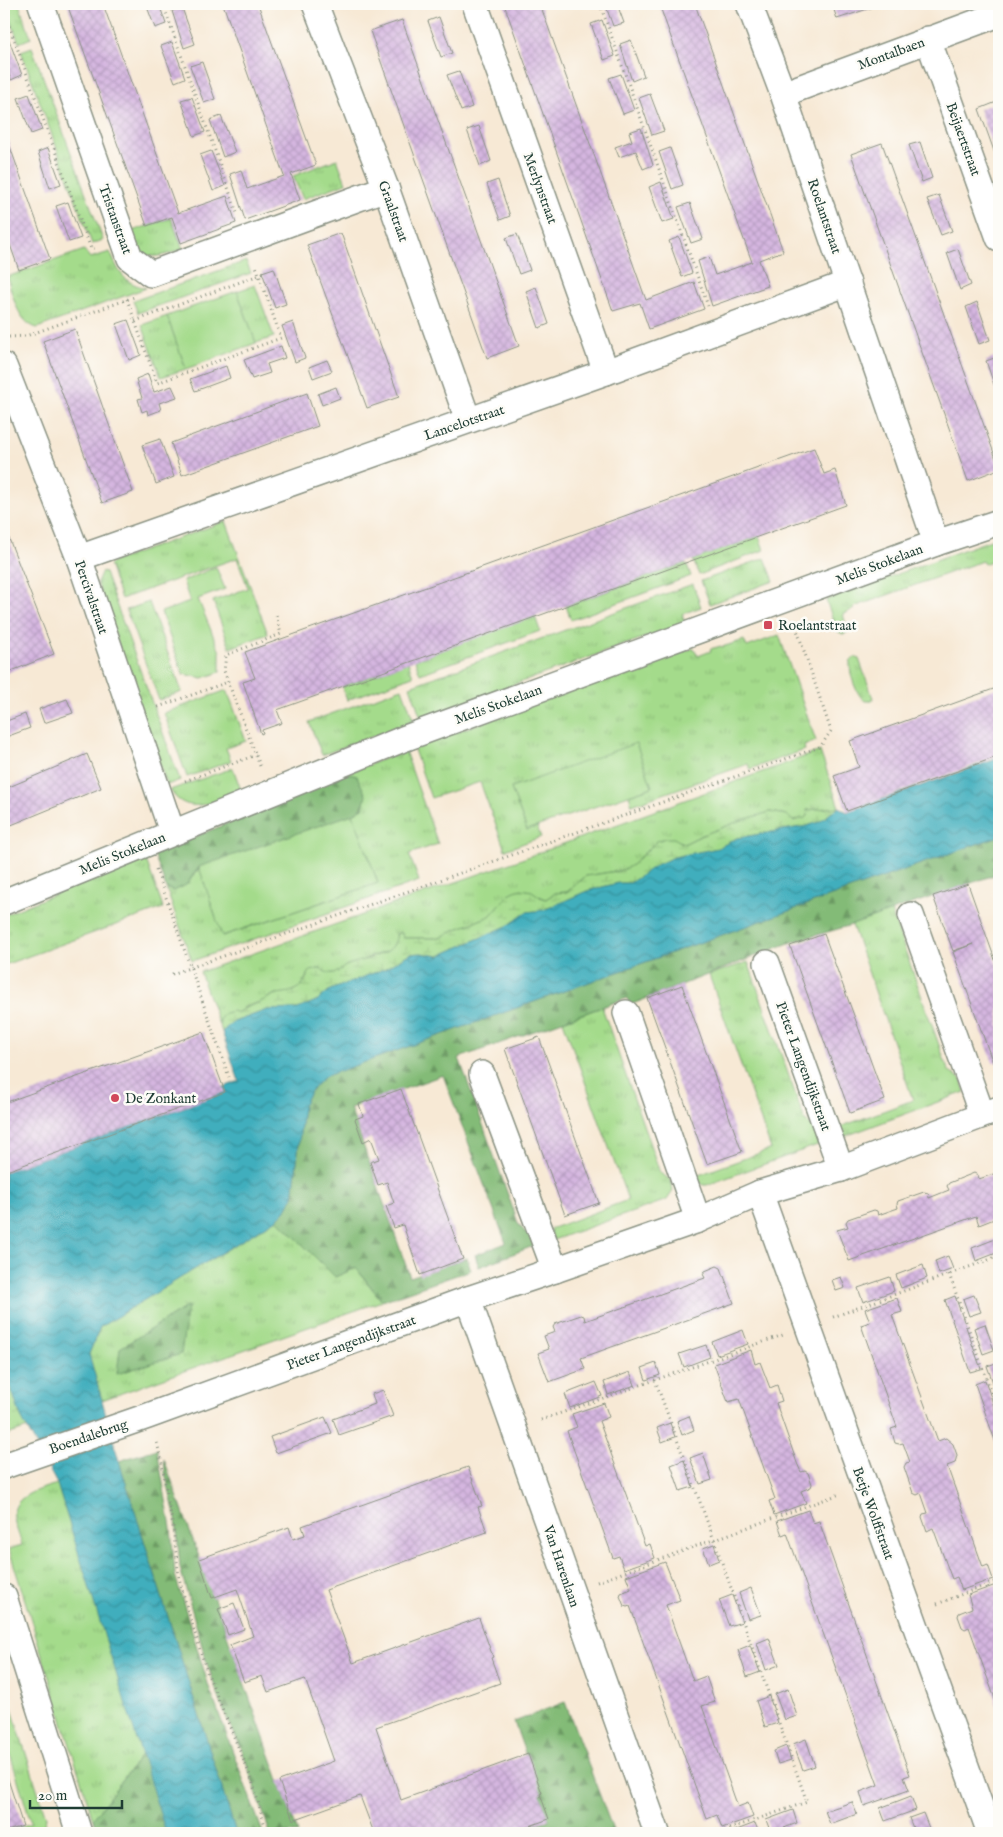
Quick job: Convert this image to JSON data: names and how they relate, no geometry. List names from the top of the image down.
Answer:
{
  "streets": {
    "street": [
      "Montalbaen",
      "Beijaertstraat",
      "Merlynstraat",
      "Graalstraat",
      "Roelantstraat",
      "Tristanstraat",
      "Lancelotstraat",
      "Melis Stokelaan",
      "Percivalstraat",
      "Pieter Langendijkstraat",
      "Boendalebrug",
      "Betje Wolffstraat",
      "Van Harenlaan"
    ]
  },
  "crossings": [
    ["Montalbaen", "Beijaertstraat"],
    ["Montalbaen", "Roelantstraat"],
    ["Merlynstraat", "Lancelotstraat"],
    ["Graalstraat", "Lancelotstraat"],
    ["Roelantstraat", "Lancelotstraat"],
    ["Roelantstraat", "Melis Stokelaan"],
    ["Lancelotstraat", "Percivalstraat"],
    ["Melis Stokelaan", "Percivalstraat"],
    ["Pieter Langendijkstraat", "Boendalebrug"],
    ["Pieter Langendijkstraat", "Betje Wolffstraat"],
    ["Pieter Langendijkstraat", "Van Harenlaan"]
  ],
  "places": {
    "transit": ["Roelantstraat"],
    "other": ["De Zonkant"]
  },
  "scale_bar": "20 m"
}
